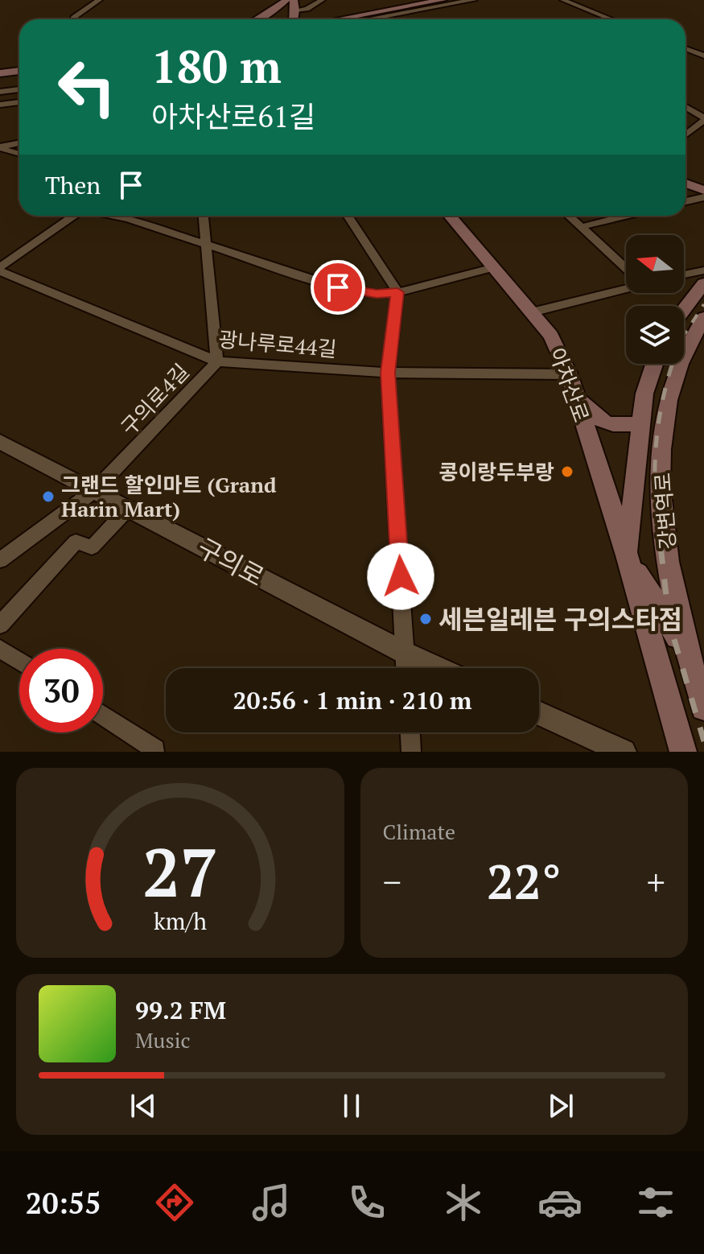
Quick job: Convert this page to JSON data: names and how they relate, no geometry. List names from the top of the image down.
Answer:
{
  "streets": {
    "main road": ["아차산로", "강변역로"],
    "street": ["광나루로44길", "구의로4길", "구의로"]
  },
  "crossings": [
    ["광나루로44길", "아차산로"],
    ["광나루로44길", "구의로4길"],
    ["아차산로", "강변역로"],
    ["구의로4길", "구의로"]
  ],
  "places": ["콩이랑두부랑", "그랜드 할인마트 (Grand Harin Mart)", "세븐일레븐 구의스타점"],
  "north": "left",
  "page": {
    "turn": ["180 m", "아차산로61길"],
    "then": "Then",
    "limit": "30",
    "trip": "20:56 · 1 min · 210 m",
    "tile": "Climate",
    "heat": ["−", "22°", "+"],
    "song": ["99.2 FM", "Music"],
    "tabs": "20:55",
    "gauge": ["27", "km/h"]
  }
}
